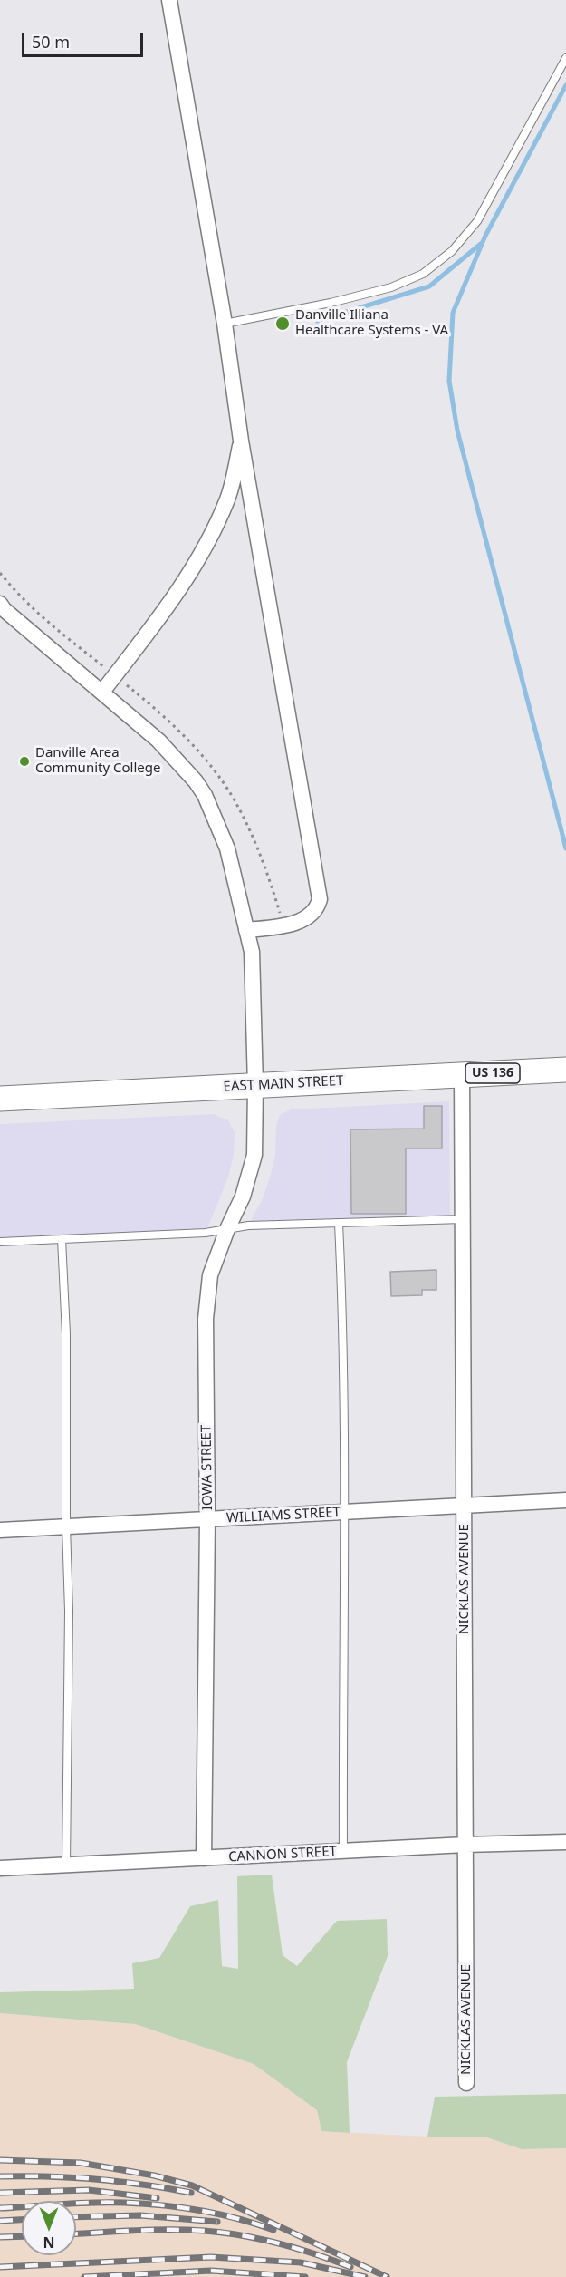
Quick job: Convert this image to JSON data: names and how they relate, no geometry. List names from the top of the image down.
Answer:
{
  "streets": {
    "main road": ["US 136", "EAST MAIN STREET"],
    "street": [
      "IOWA STREET",
      "WILLIAMS STREET",
      "NICKLAS AVENUE",
      "CANNON STREET"
    ]
  },
  "crossings": [
    ["EAST MAIN STREET", "IOWA STREET"],
    ["EAST MAIN STREET", "NICKLAS AVENUE"],
    ["IOWA STREET", "WILLIAMS STREET"],
    ["IOWA STREET", "CANNON STREET"],
    ["WILLIAMS STREET", "NICKLAS AVENUE"],
    ["NICKLAS AVENUE", "CANNON STREET"]
  ],
  "places": ["Danville Illiana Healthcare Systems - VA", "Danville Area Community College"],
  "scale_bar": "50 m",
  "north": "bottom"
}
